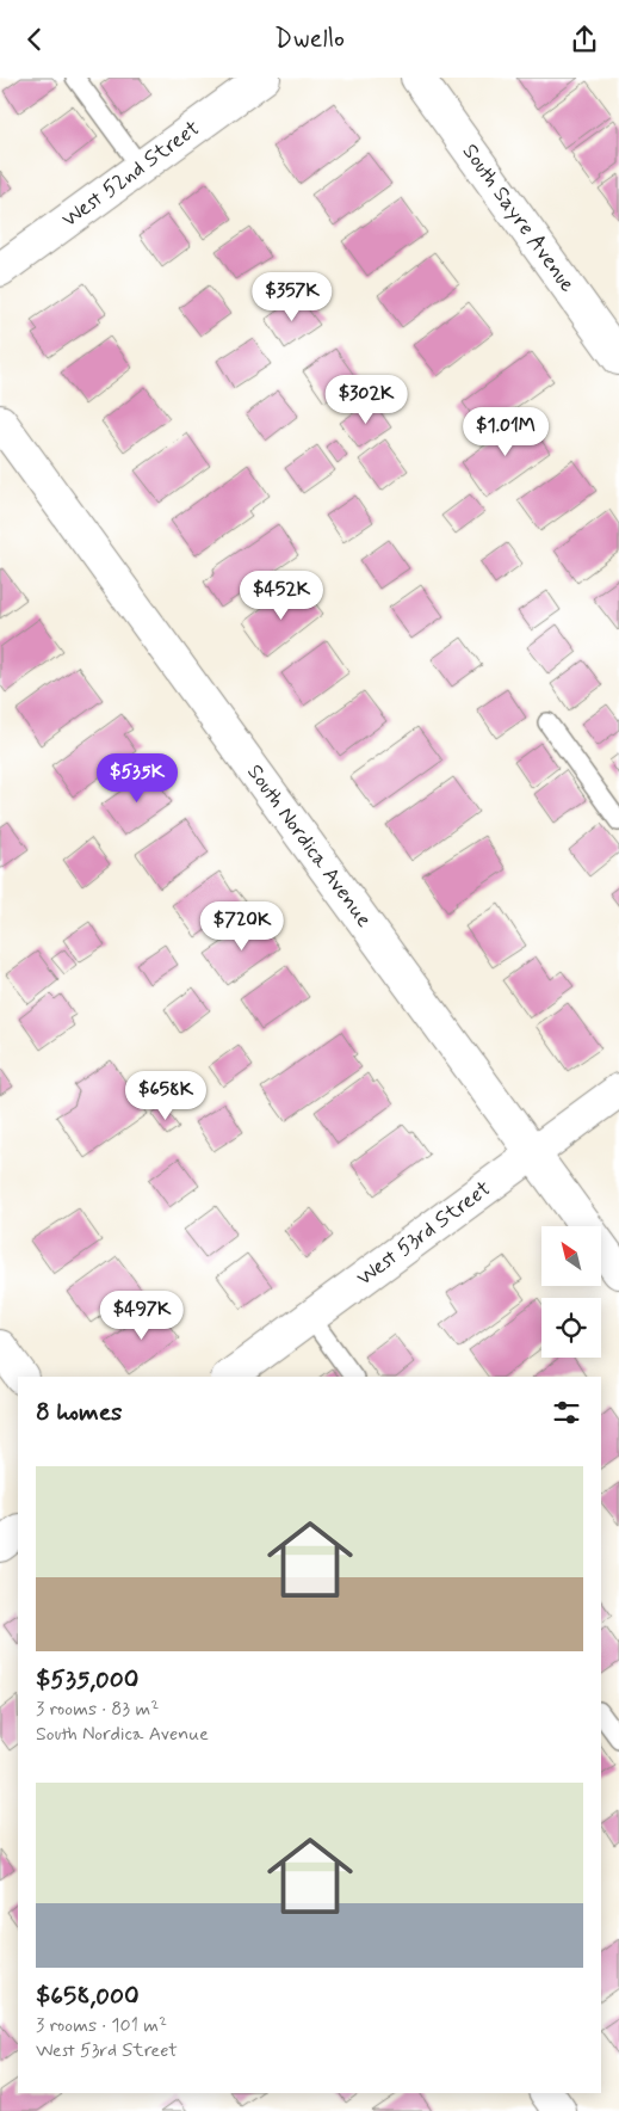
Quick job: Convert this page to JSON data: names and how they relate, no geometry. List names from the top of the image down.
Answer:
{
  "streets": {
    "street": [
      "West 52nd Street",
      "South Sayre Avenue",
      "South Nordica Avenue",
      "West 53rd Street"
    ]
  },
  "crossings": [
    ["South Nordica Avenue", "West 53rd Street"]
  ],
  "north": "top left",
  "page": {
    "header": "Dwello",
    "price": [
      "$357K",
      "$302K",
      "$1.01M",
      "$452K",
      "$535K",
      "$720K",
      "$658K",
      "$497K"
    ],
    "heading": "8 homes",
    "list": [
      {
        "name": "$535,000",
        "note": "3 rooms · 83 m² · South Nordica Avenue"
      },
      {
        "name": "$658,000",
        "note": "3 rooms · 101 m² · West 53rd Street"
      }
    ]
  }
}
